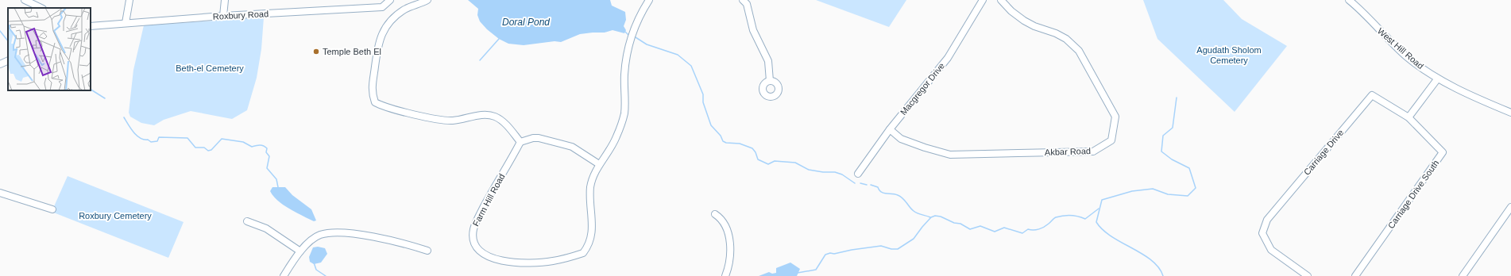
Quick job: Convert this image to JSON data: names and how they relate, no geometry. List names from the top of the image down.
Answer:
{
  "streets": {
    "street": [
      "Roxbury Road",
      "West Hill Road",
      "Macgregor Drive",
      "Akbar Road",
      "Carriage Drive",
      "Carriage Drive South",
      "Farm Hill Road"
    ]
  },
  "crossings": [
    ["Macgregor Drive", "Akbar Road"],
    ["Carriage Drive", "Carriage Drive South"]
  ],
  "water": ["Doral Pond"],
  "parks": ["Agudath Sholom Cemetery", "Beth-el Cemetery", "Roxbury Cemetery"],
  "places": ["Temple Beth El"]
}
